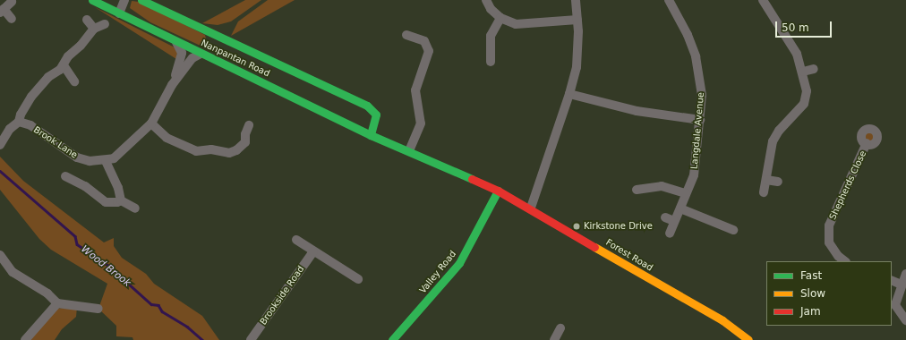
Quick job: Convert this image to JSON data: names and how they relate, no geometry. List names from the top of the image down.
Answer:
{
  "streets": {
    "street": [
      "Nanpantan Road",
      "Langdale Avenue",
      "Brook Lane",
      "Shepherds Close",
      "Forest Road",
      "Valley Road",
      "Brookside Road"
    ]
  },
  "crossings": [
    ["Nanpantan Road", "Brook Lane"],
    ["Nanpantan Road", "Forest Road"],
    ["Nanpantan Road", "Valley Road"],
    ["Forest Road", "Valley Road"]
  ],
  "water": ["Wood Brook"],
  "places": ["Kirkstone Drive"],
  "legend": ["Fast", "Slow", "Jam"],
  "scale_bar": "50 m"
}
